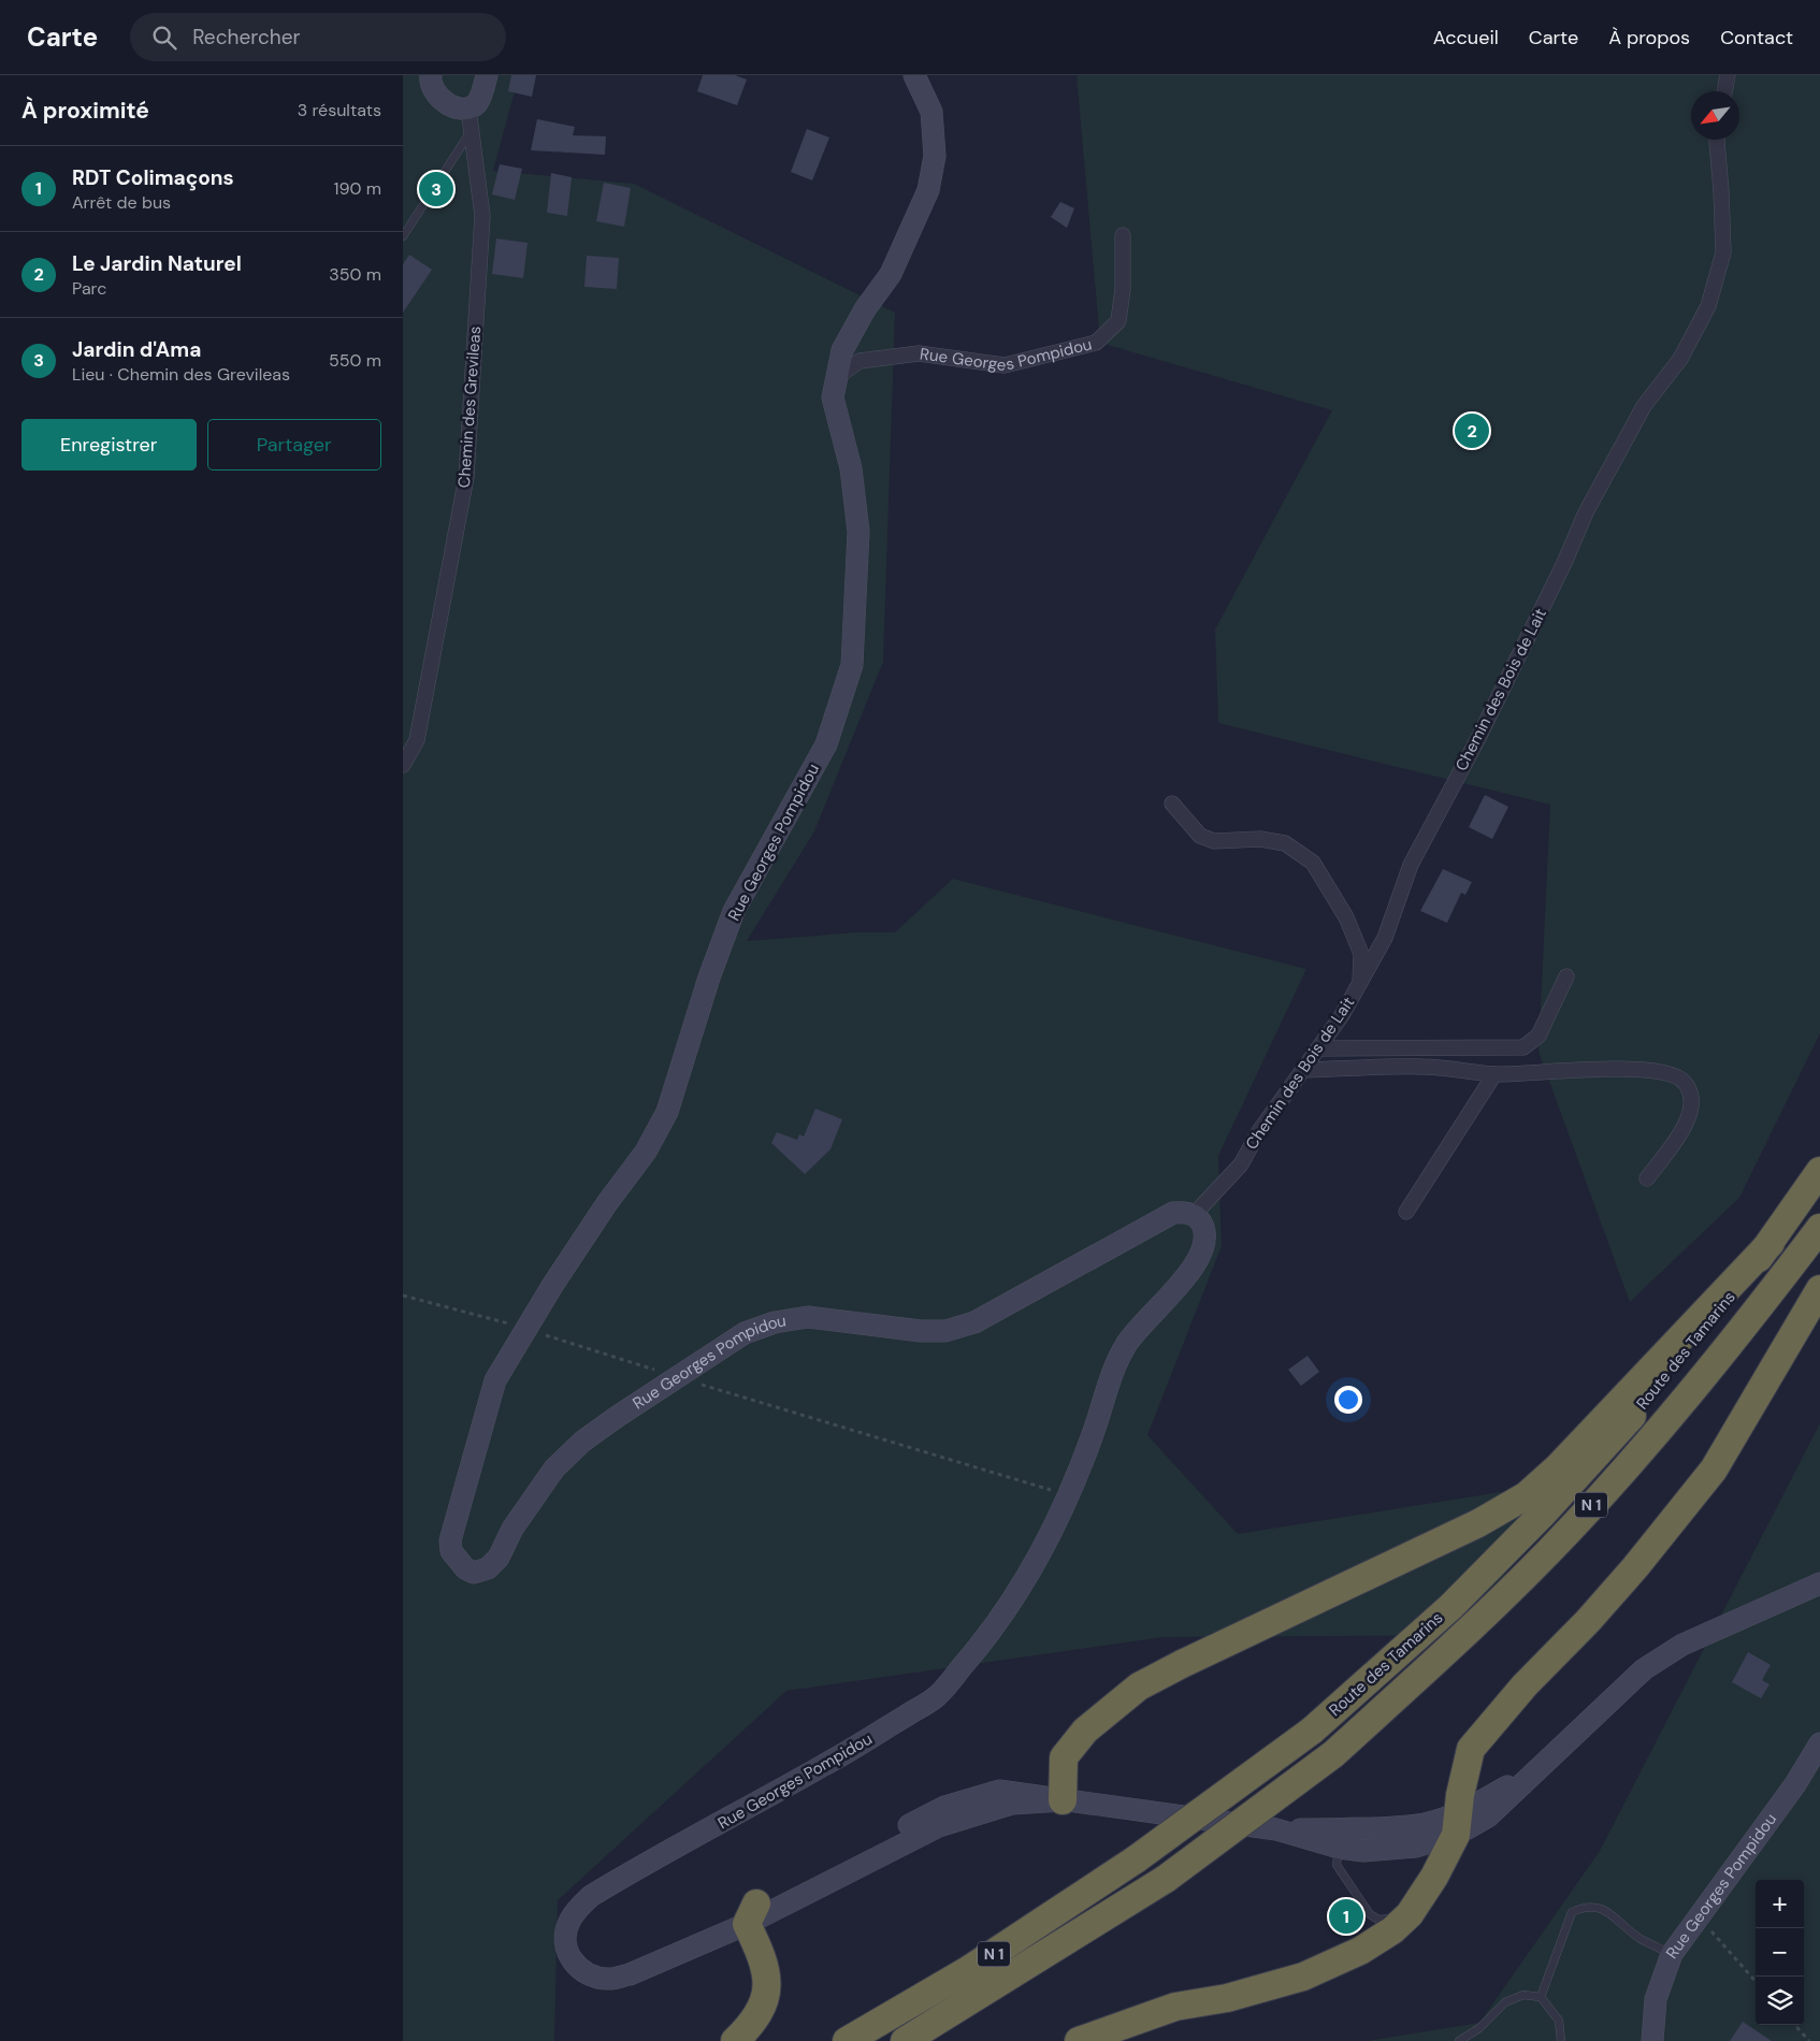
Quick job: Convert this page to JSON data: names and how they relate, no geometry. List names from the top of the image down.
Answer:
{
  "streets": {
    "highway": ["Route des Tamarins", "N 1"],
    "main road": ["Rue Georges Pompidou"],
    "street": ["Chemin des Grevileas", "Chemin des Bois de Lait"]
  },
  "crossings": [
    ["Rue Georges Pompidou", "Chemin des Bois de Lait"]
  ],
  "north": "bottom left",
  "page": {
    "header": "Carte",
    "search": "Rechercher",
    "nav": [
      "Accueil",
      "Carte",
      "À propos",
      "Contact"
    ],
    "heading": ["À proximité", "3 résultats"],
    "list": [
      {
        "mark": "1",
        "name": "RDT Colimaçons",
        "note": "Arrêt de bus",
        "value": "190 m"
      },
      {
        "mark": "2",
        "name": "Le Jardin Naturel",
        "note": "Parc",
        "value": "350 m"
      },
      {
        "mark": "3",
        "name": "Jardin d'Ama",
        "note": "Lieu · Chemin des Grevileas",
        "value": "550 m"
      }
    ],
    "pins": ["3", "2", "1"],
    "buttons": ["Enregistrer", "Partager"],
    "map_buttons": ["+", "−"]
  }
}
